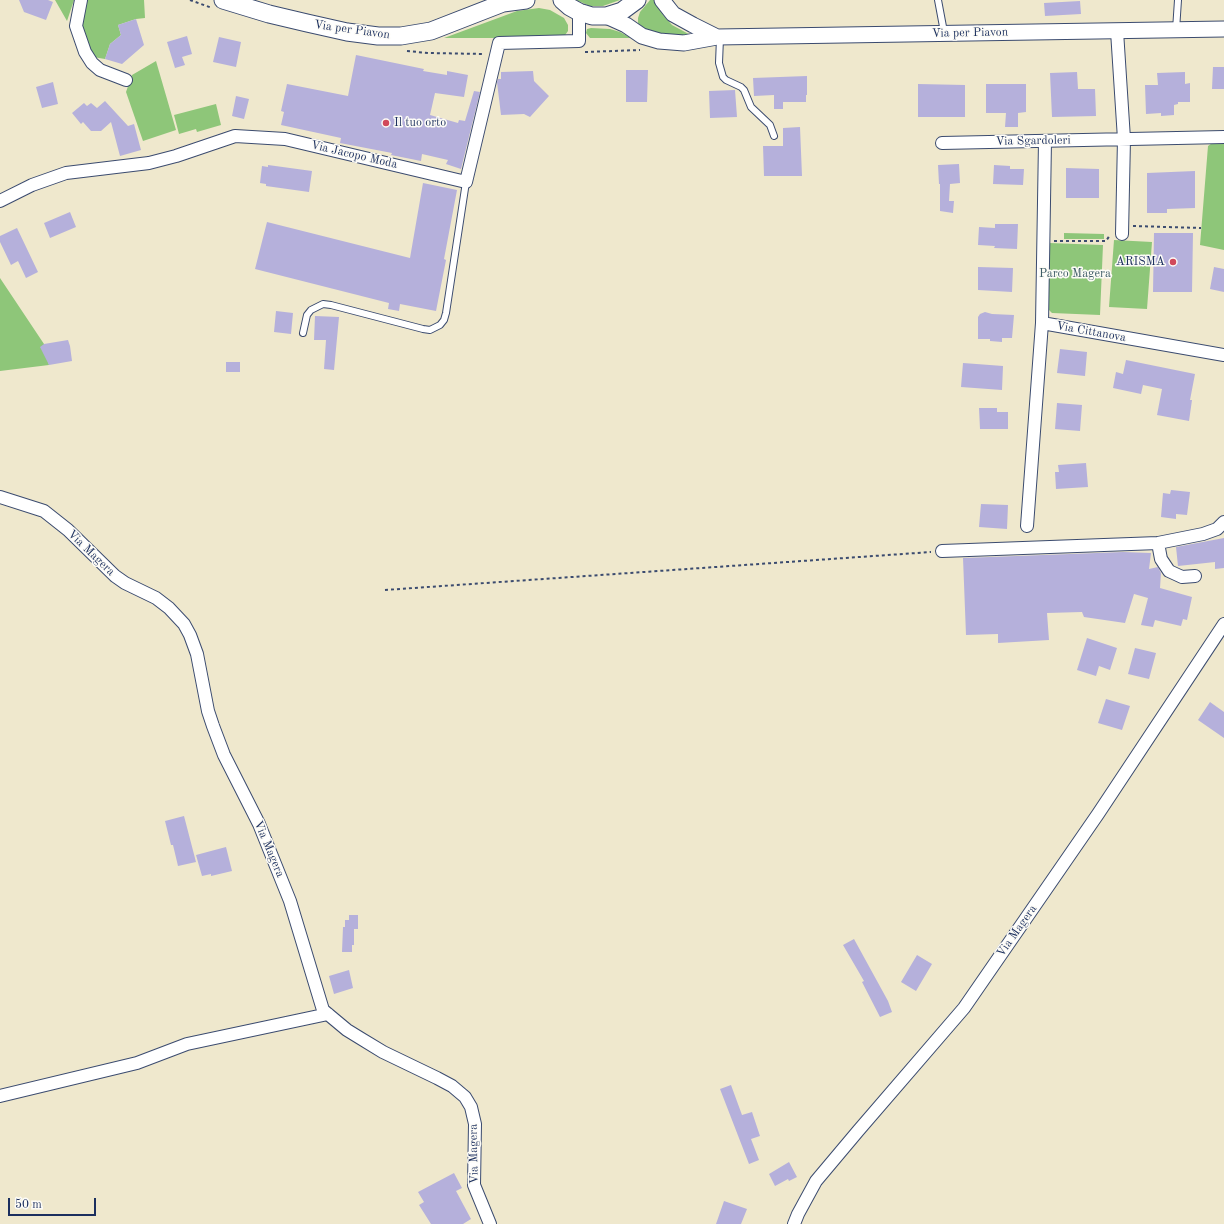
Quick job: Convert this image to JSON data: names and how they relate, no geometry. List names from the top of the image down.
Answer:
{
  "streets": {
    "main road": ["Via per Piavon"],
    "street": [
      "Via Sgardoleri",
      "Via Jacopo Moda",
      "Via Cittanova",
      "Via Magera"
    ]
  },
  "crossings": [
    ["Via Sgardoleri", "Via Cittanova"]
  ],
  "parks": ["Parco Magera"],
  "places": ["Il tuo orto", "ARISMA"],
  "scale_bar": "50 m"
}
